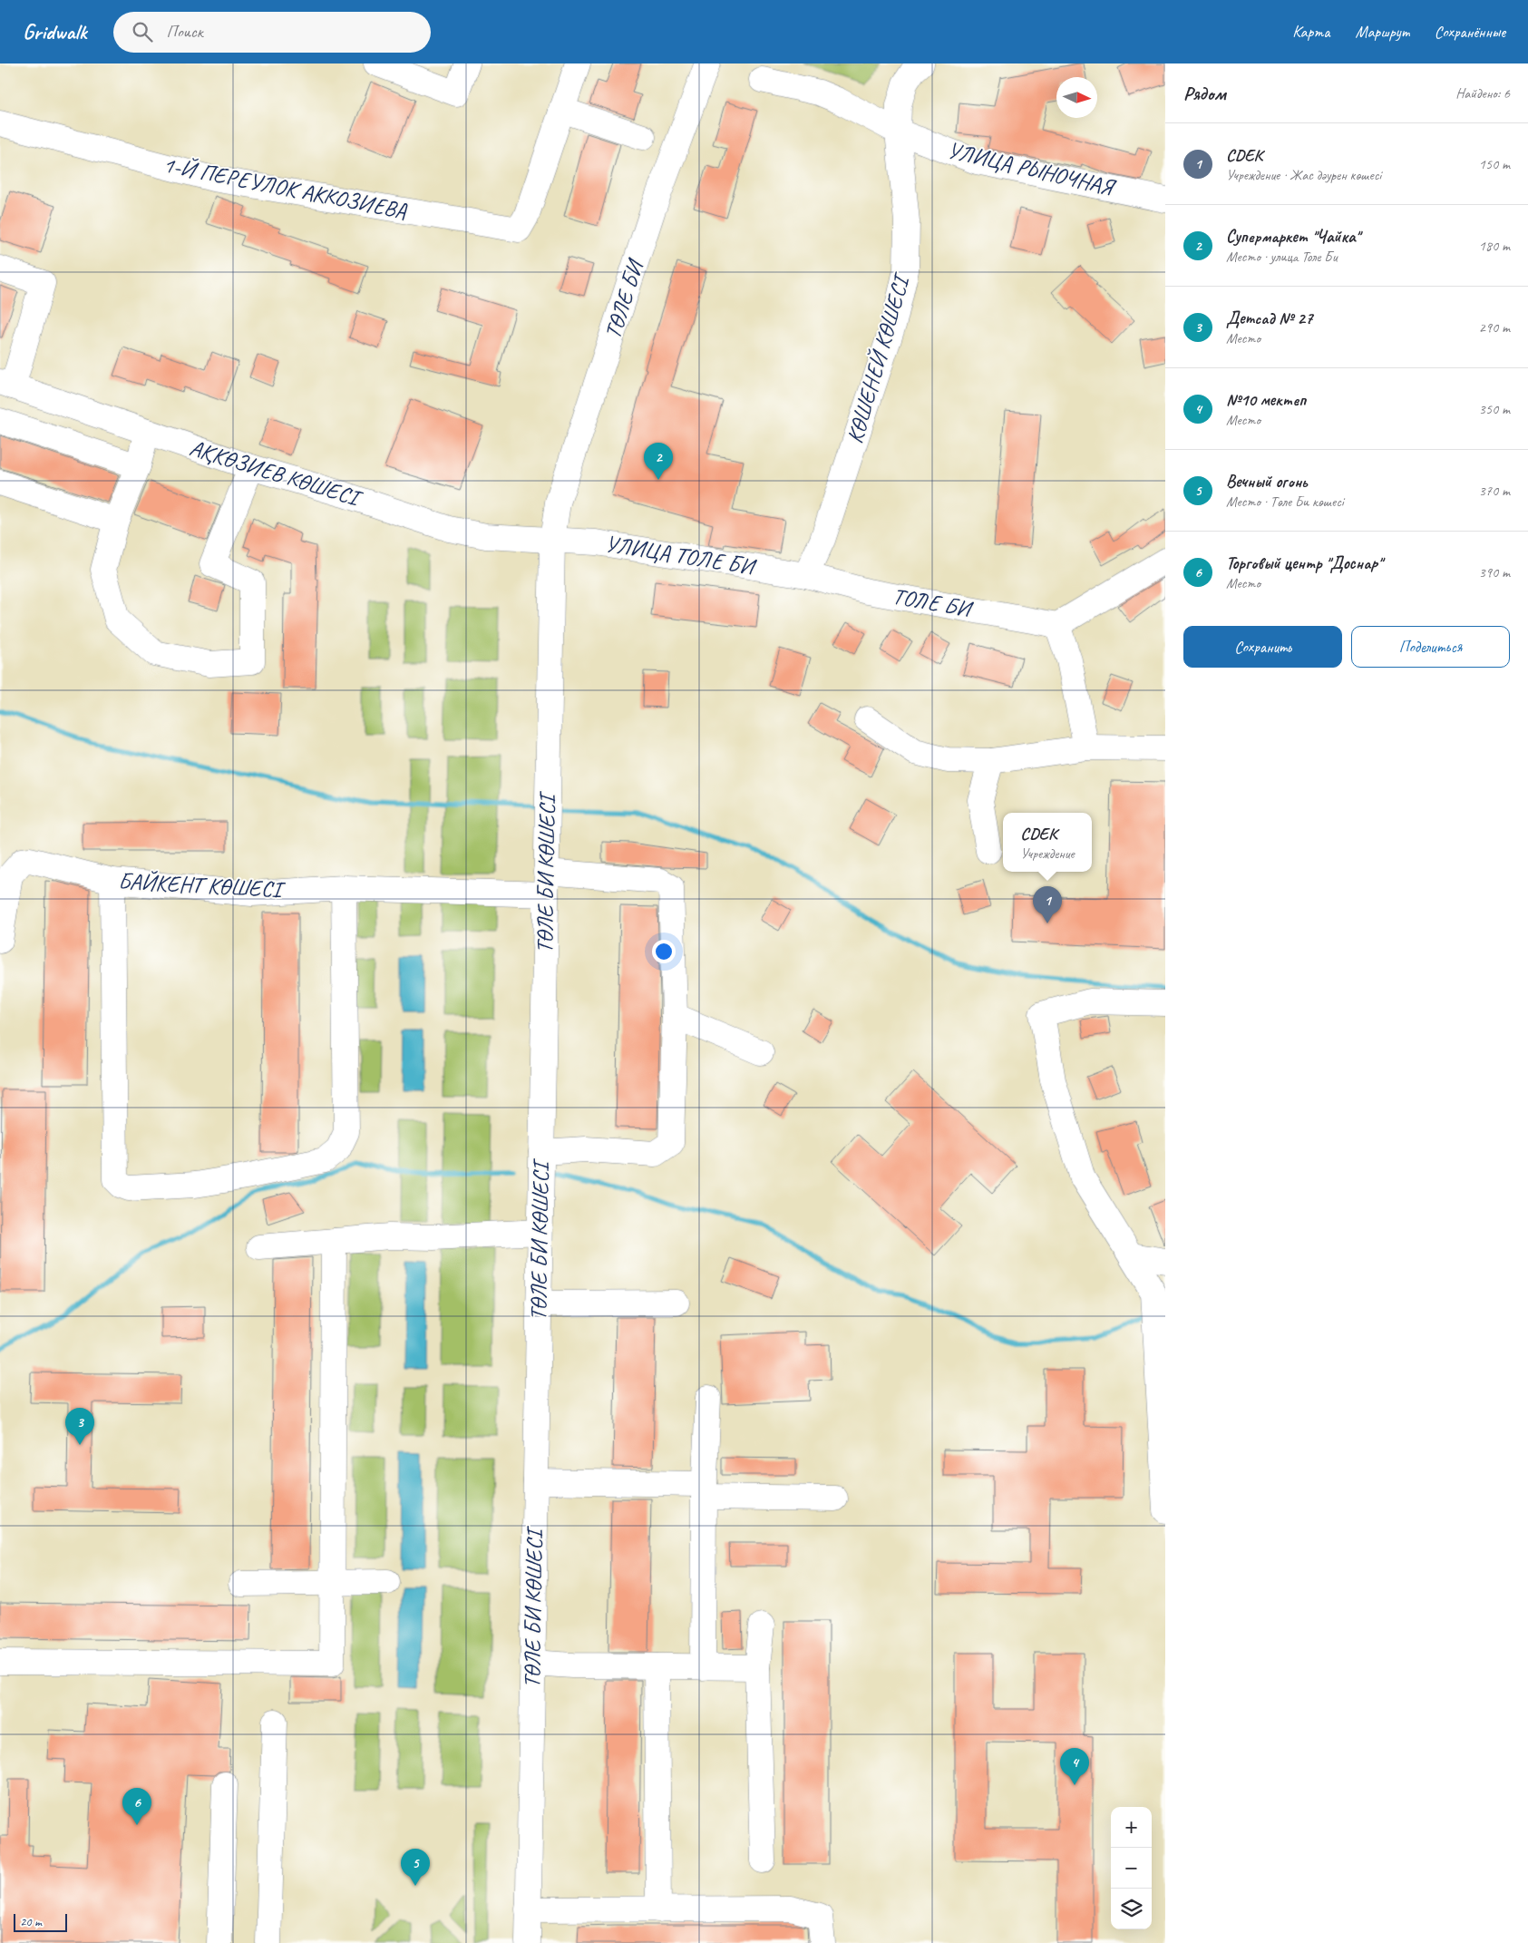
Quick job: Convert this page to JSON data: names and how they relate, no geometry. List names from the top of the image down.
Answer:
{
  "streets": {
    "street": [
      "УЛИЦА РЫНОЧНАЯ",
      "1-Й ПЕРЕУЛОК АККОЗИЕВА",
      "ТӨЛЕ БИ",
      "КӨШЕНЕЙ КӨШЕСІ",
      "АҚКӨЗИЕВ КӨШЕСІ",
      "УЛИЦА ТОЛЕ БИ",
      "ТОЛЕ БИ",
      "ТӨЛЕ БИ КӨШЕСІ",
      "БАЙКЕНТ КӨШЕСІ"
    ]
  },
  "crossings": [
    ["УЛИЦА РЫНОЧНАЯ", "КӨШЕНЕЙ КӨШЕСІ"],
    ["ТӨЛЕ БИ", "АҚКӨЗИЕВ КӨШЕСІ"],
    ["ТӨЛЕ БИ", "УЛИЦА ТОЛЕ БИ"],
    ["ТӨЛЕ БИ", "ТӨЛЕ БИ КӨШЕСІ"],
    ["КӨШЕНЕЙ КӨШЕСІ", "УЛИЦА ТОЛЕ БИ"],
    ["КӨШЕНЕЙ КӨШЕСІ", "ТОЛЕ БИ"],
    ["АҚКӨЗИЕВ КӨШЕСІ", "УЛИЦА ТОЛЕ БИ"],
    ["АҚКӨЗИЕВ КӨШЕСІ", "ТӨЛЕ БИ КӨШЕСІ"],
    ["УЛИЦА ТОЛЕ БИ", "ТОЛЕ БИ"],
    ["УЛИЦА ТОЛЕ БИ", "ТӨЛЕ БИ КӨШЕСІ"],
    ["ТӨЛЕ БИ КӨШЕСІ", "БАЙКЕНТ КӨШЕСІ"]
  ],
  "scale_bar": "20 m",
  "north": "right",
  "page": {
    "header": "Gridwalk",
    "search": "Поиск",
    "nav": ["Карта", "Маршрут", "Сохранённые"],
    "heading": ["Рядом", "Найдено: 6"],
    "list": [
      {
        "mark": "1",
        "name": "CDEK",
        "note": "Учреждение · Жас дәурен көшесі",
        "value": "150 m"
      },
      {
        "mark": "2",
        "name": "Супермаркет \"Чайка\"",
        "note": "Место · улица Толе Би",
        "value": "180 m"
      },
      {
        "mark": "3",
        "name": "Детсад № 27",
        "note": "Место",
        "value": "290 m"
      },
      {
        "mark": "4",
        "name": "№10 мектеп",
        "note": "Место",
        "value": "350 m"
      },
      {
        "mark": "5",
        "name": "Вечный огонь",
        "note": "Место · Төле Би көшесі",
        "value": "370 m"
      },
      {
        "mark": "6",
        "name": "Торговый центр \"Доснар\"",
        "note": "Место",
        "value": "390 m"
      }
    ],
    "pins": [
      "2",
      "1",
      "3",
      "4",
      "6",
      "5"
    ],
    "buttons": ["Сохранить", "Поделиться"],
    "popup": ["CDEK", "Учреждение"],
    "map_buttons": ["+", "−"],
    "scale": "20 m"
  }
}
